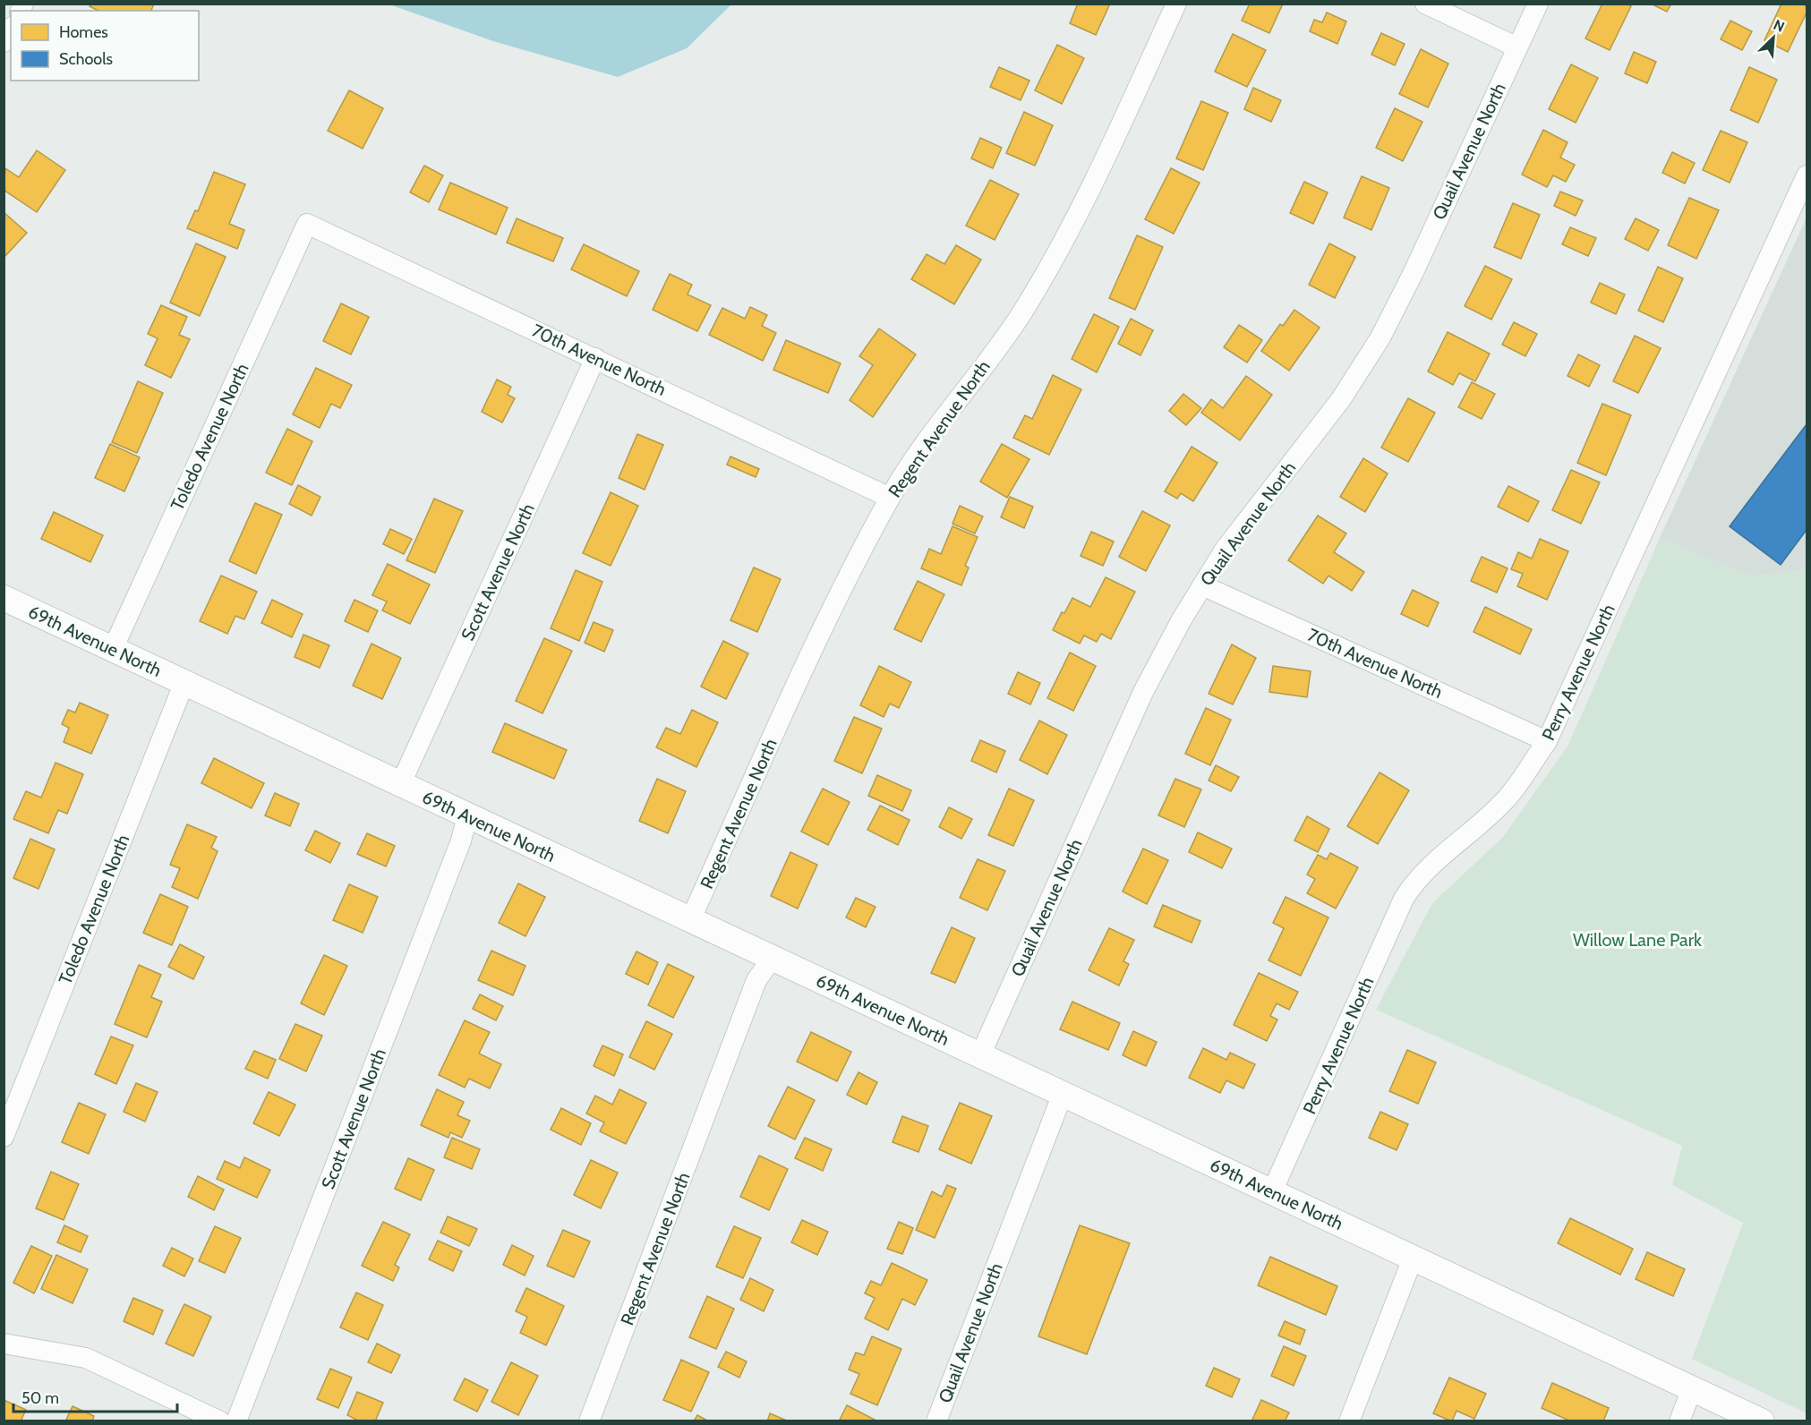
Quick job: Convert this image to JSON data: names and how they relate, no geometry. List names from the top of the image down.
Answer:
{
  "streets": {
    "street": [
      "Quail Avenue North",
      "70th Avenue North",
      "Regent Avenue North",
      "Toledo Avenue North",
      "Scott Avenue North",
      "69th Avenue North",
      "Perry Avenue North"
    ]
  },
  "crossings": [
    ["Quail Avenue North", "70th Avenue North"],
    ["Quail Avenue North", "69th Avenue North"],
    ["70th Avenue North", "Regent Avenue North"],
    ["70th Avenue North", "Toledo Avenue North"],
    ["70th Avenue North", "Scott Avenue North"],
    ["70th Avenue North", "Perry Avenue North"],
    ["Regent Avenue North", "69th Avenue North"],
    ["Toledo Avenue North", "69th Avenue North"],
    ["Scott Avenue North", "69th Avenue North"],
    ["69th Avenue North", "Perry Avenue North"]
  ],
  "parks": ["Willow Lane Park"],
  "legend": ["Homes", "Schools"],
  "scale_bar": "50 m",
  "north": "top right"
}
